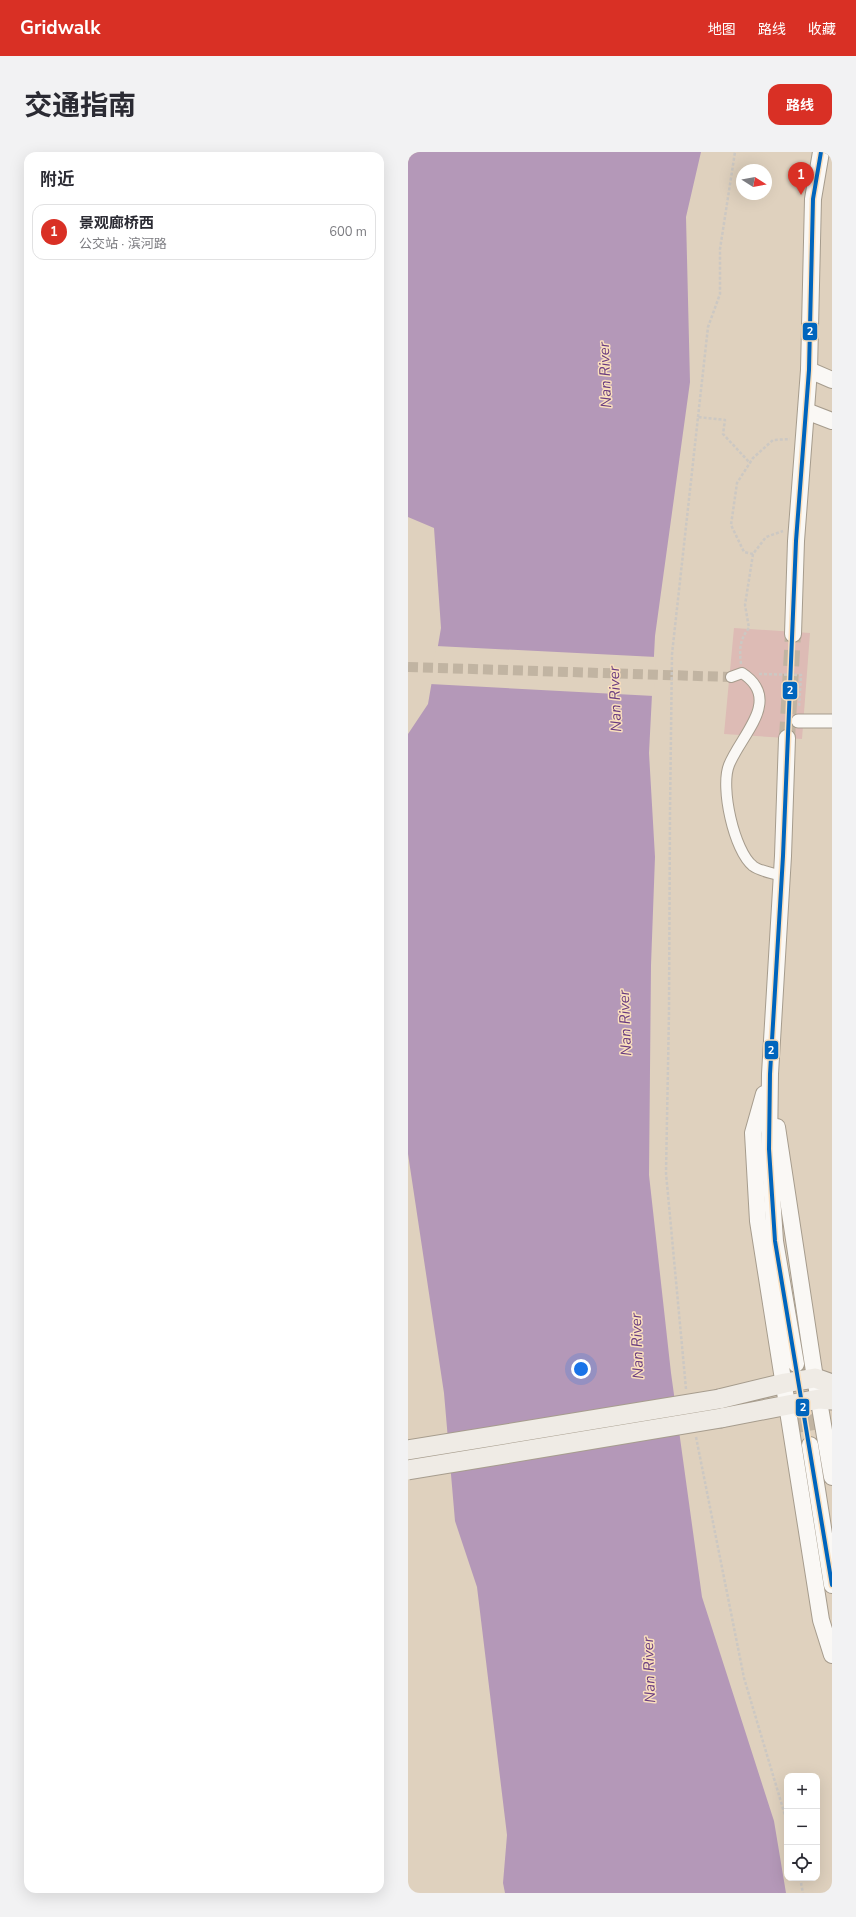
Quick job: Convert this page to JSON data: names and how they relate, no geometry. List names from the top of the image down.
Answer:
{
  "water": ["Nan River"],
  "lines": ["transit line 2"],
  "north": "right",
  "page": {
    "header": "Gridwalk",
    "nav": ["地图", "路线", "收藏"],
    "title": "交通指南",
    "buttons": "路线",
    "heading": "附近",
    "pins": "1",
    "list": [
      {
        "mark": "1",
        "name": "景观廊桥西",
        "note": "公交站 · 滨河路",
        "value": "600 m"
      }
    ],
    "map_buttons": ["+", "−"]
  }
}
